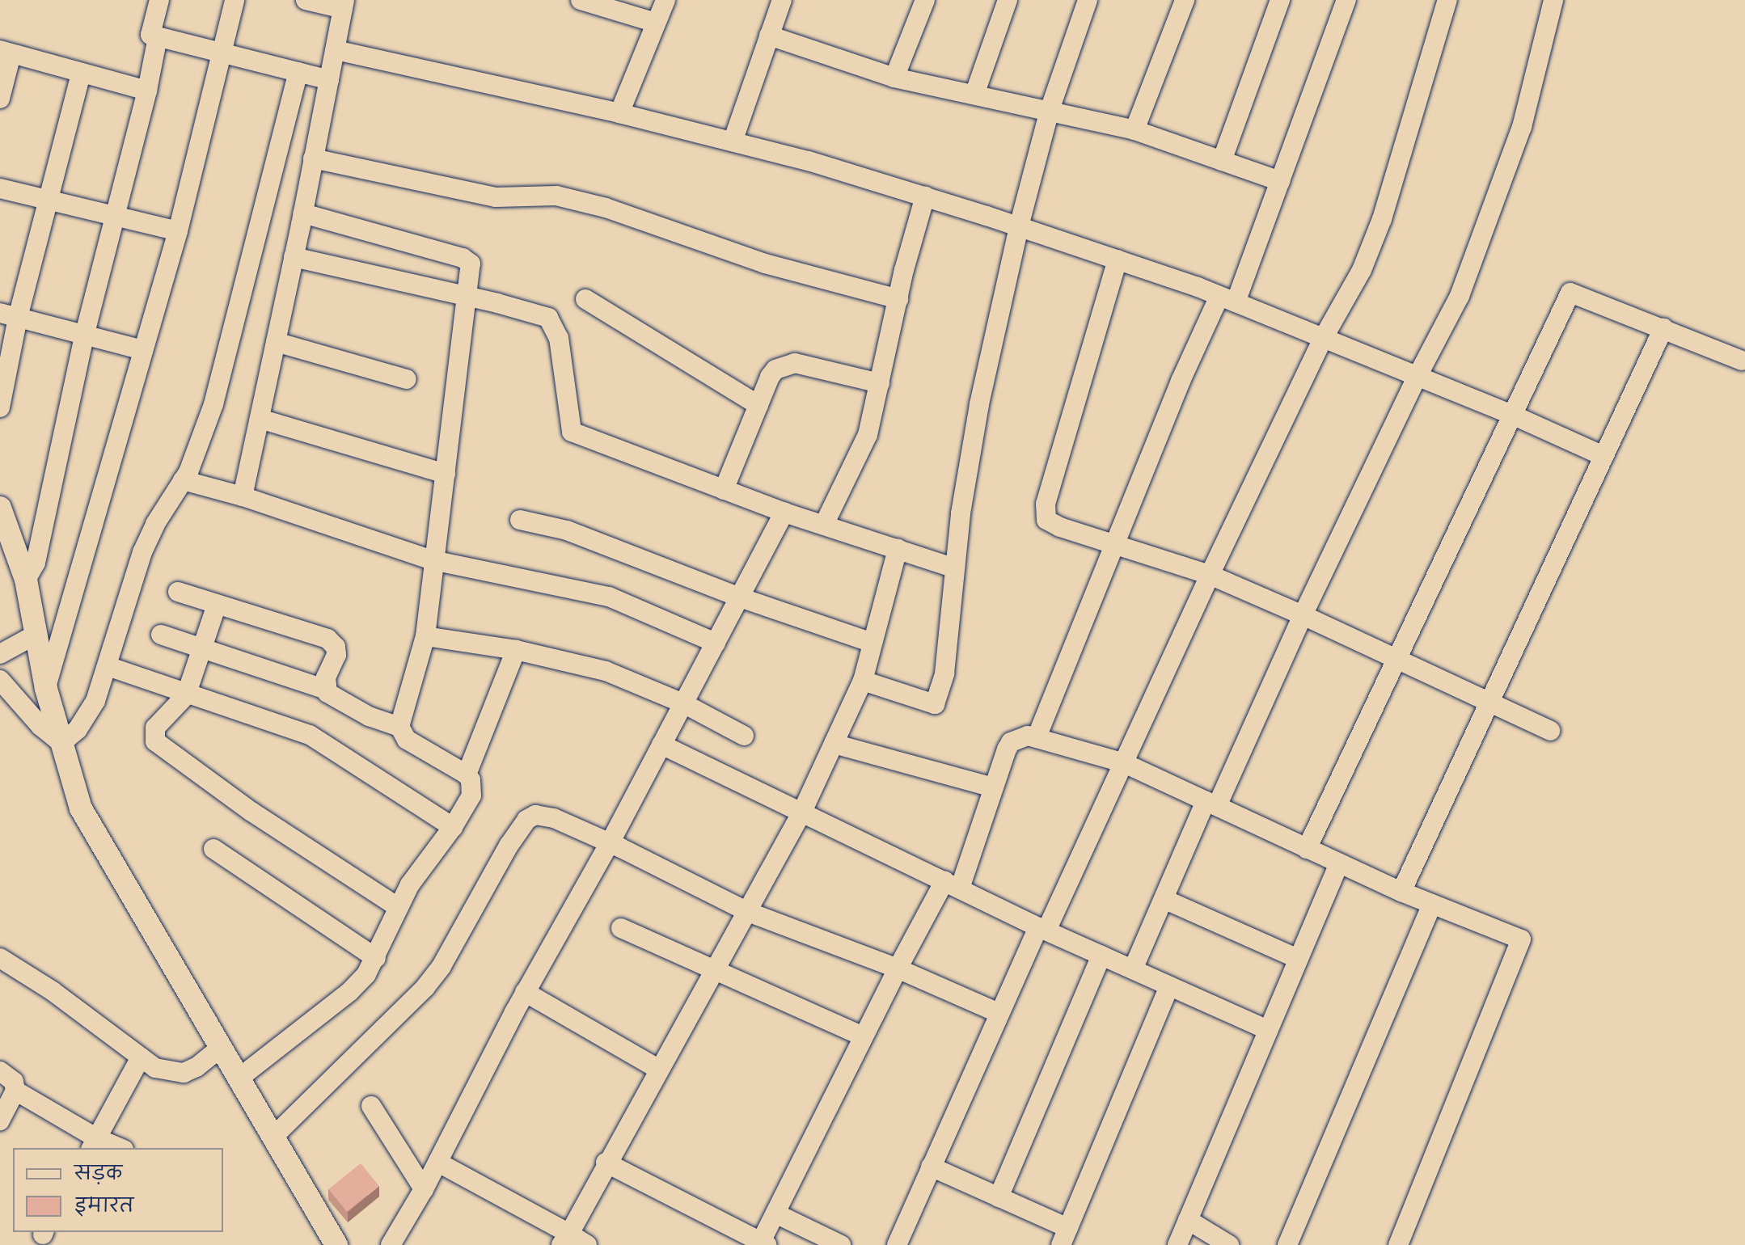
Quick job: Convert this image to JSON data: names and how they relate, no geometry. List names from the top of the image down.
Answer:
{
  "legend": ["सड़क", "इमारत"]
}
